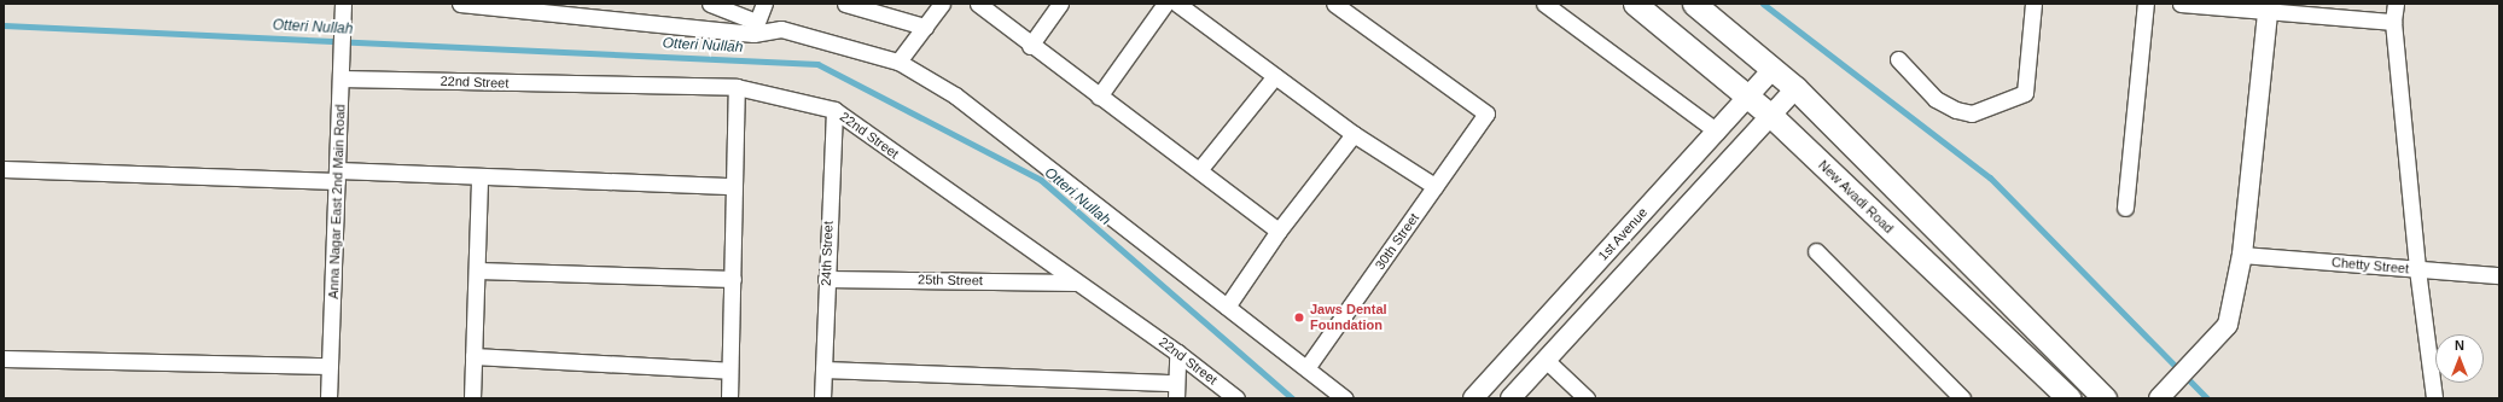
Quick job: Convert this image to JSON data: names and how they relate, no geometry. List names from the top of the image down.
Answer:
{
  "streets": {
    "main road": ["New Avadi Road"],
    "street": [
      "22nd Street",
      "Anna Nagar East 2nd Main Road",
      "1st Avenue",
      "30th Street",
      "24th Street",
      "Chetty Street",
      "25th Street"
    ]
  },
  "crossings": [
    ["22nd Street", "Anna Nagar East 2nd Main Road"],
    ["22nd Street", "24th Street"],
    ["22nd Street", "25th Street"],
    ["New Avadi Road", "1st Avenue"],
    ["24th Street", "25th Street"]
  ],
  "water": ["Otteri Nullah"],
  "places": ["Jaws Dental Foundation"],
  "north": "top"
}
